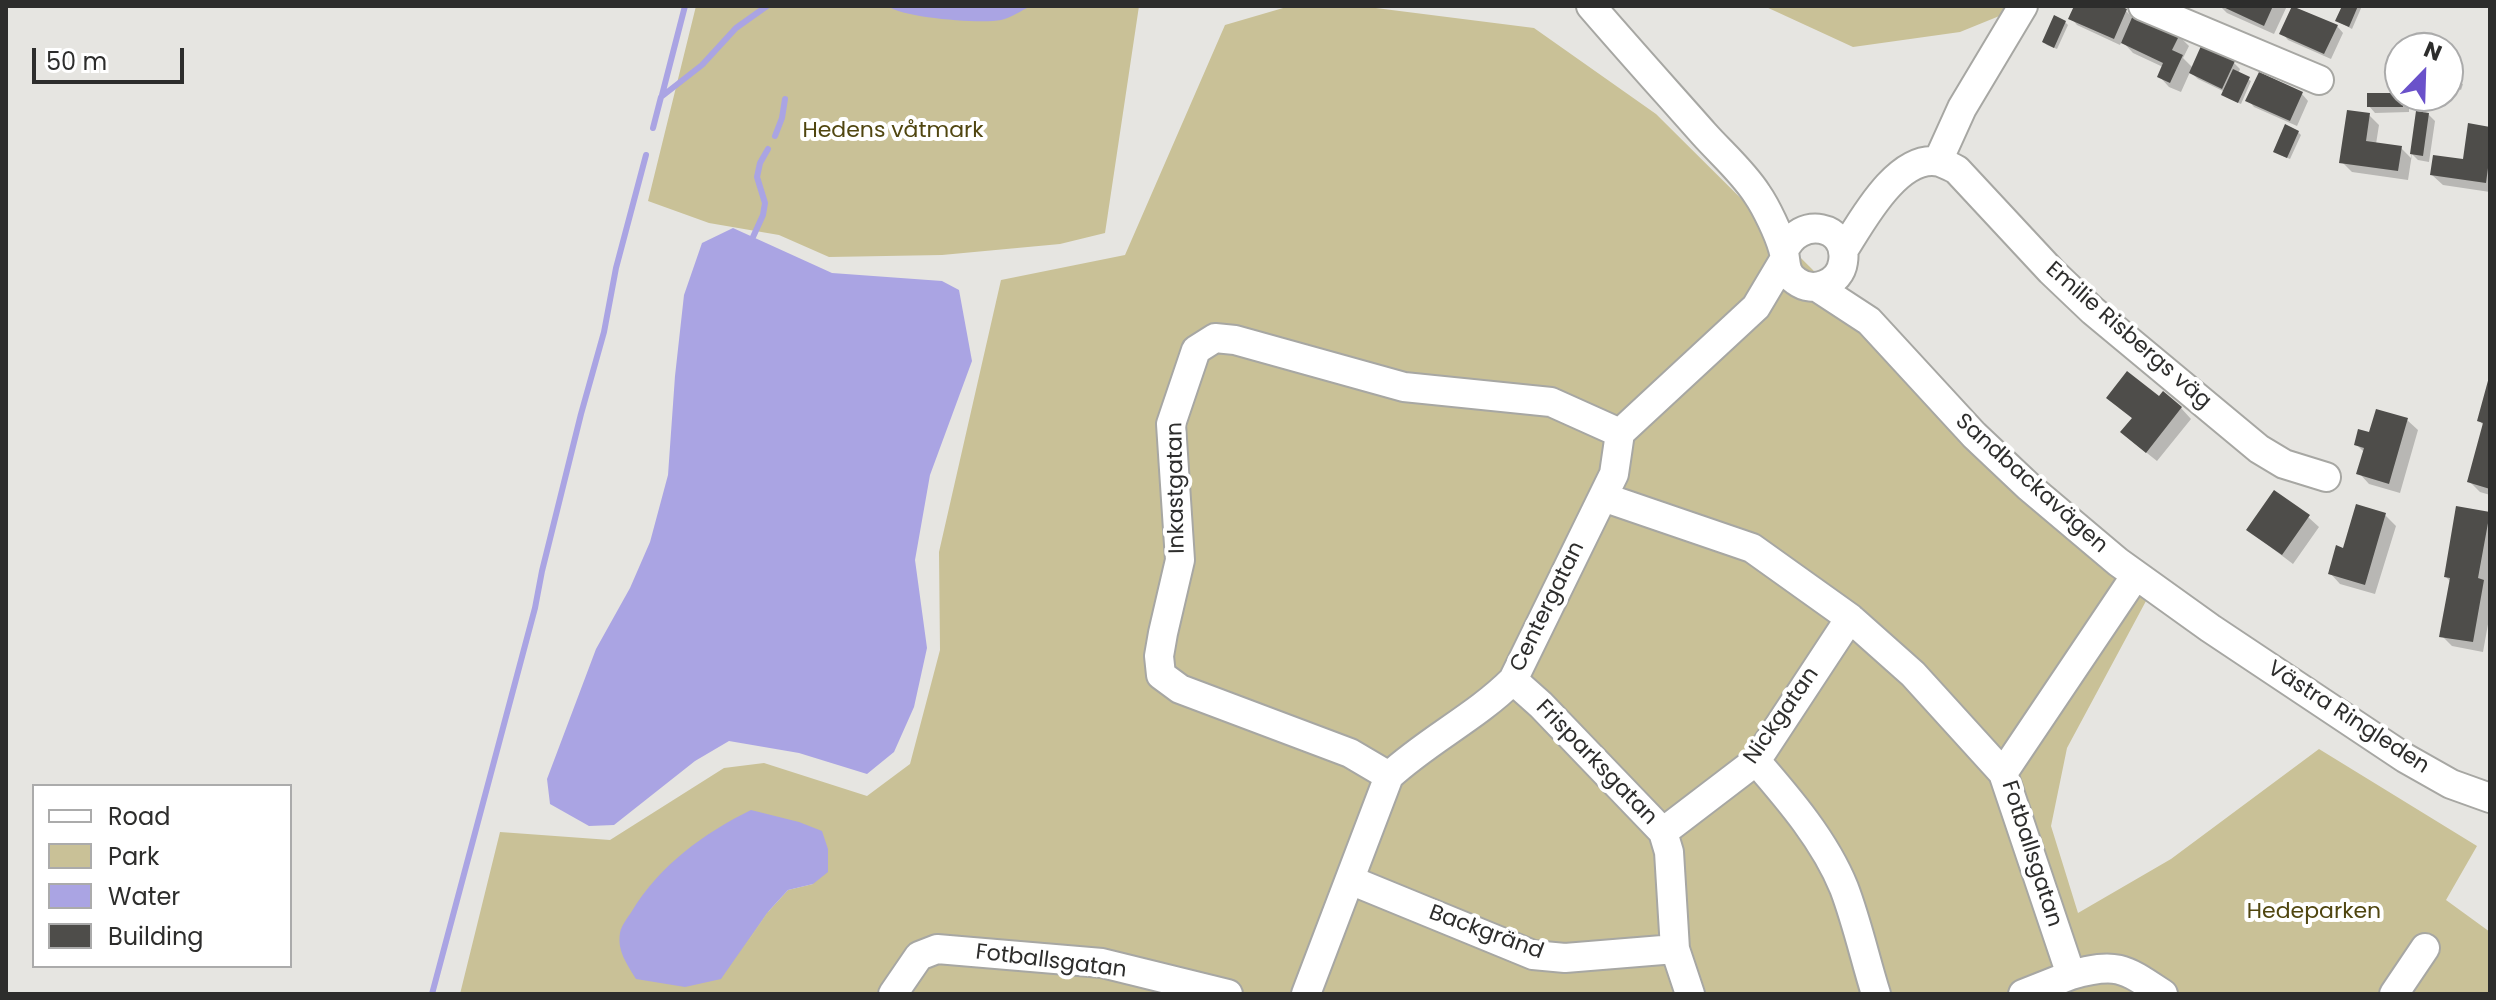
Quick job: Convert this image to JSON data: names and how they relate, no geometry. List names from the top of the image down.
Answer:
{
  "streets": {
    "street": [
      "Emilie Risbergs väg",
      "Sandbackavägen",
      "Inkastgatan",
      "Centergatan",
      "Nickgatan",
      "Västra Ringleden",
      "Frisparksgatan",
      "Fotballsgatan",
      "Backgränd"
    ]
  },
  "crossings": [
    ["Sandbackavägen", "Västra Ringleden"],
    ["Sandbackavägen", "Fotballsgatan"],
    ["Inkastgatan", "Centergatan"],
    ["Centergatan", "Frisparksgatan"],
    ["Centergatan", "Backgränd"],
    ["Nickgatan", "Frisparksgatan"],
    ["Frisparksgatan", "Backgränd"]
  ],
  "parks": ["Hedens våtmark", "Hedeparken"],
  "legend": [
    "Road",
    "Park",
    "Water",
    "Building"
  ],
  "scale_bar": "50 m",
  "north": "top right"
}
